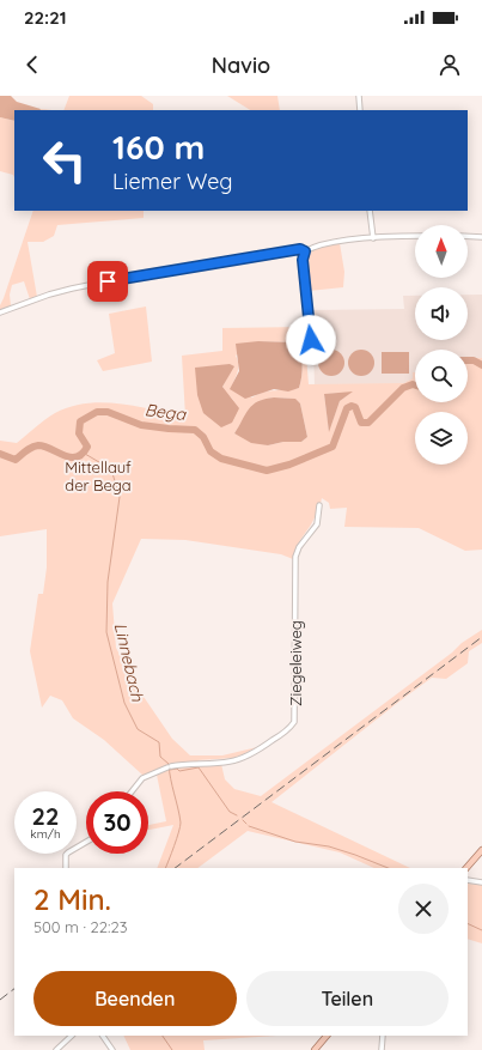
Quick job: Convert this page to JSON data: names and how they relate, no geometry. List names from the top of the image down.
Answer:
{
  "streets": {
    "street": ["Ziegeleiweg"]
  },
  "water": ["Bega", "Linnebach"],
  "parks": ["Mittellauf der Bega"],
  "north": "top",
  "page": {
    "status": "22:21",
    "header": "Navio",
    "turn": ["160 m", "Liemer Weg"],
    "speed": "22 km/h",
    "limit": "30",
    "heading": ["2 Min.", "500 m · 22:23"],
    "buttons": ["Beenden", "Teilen"]
  }
}
